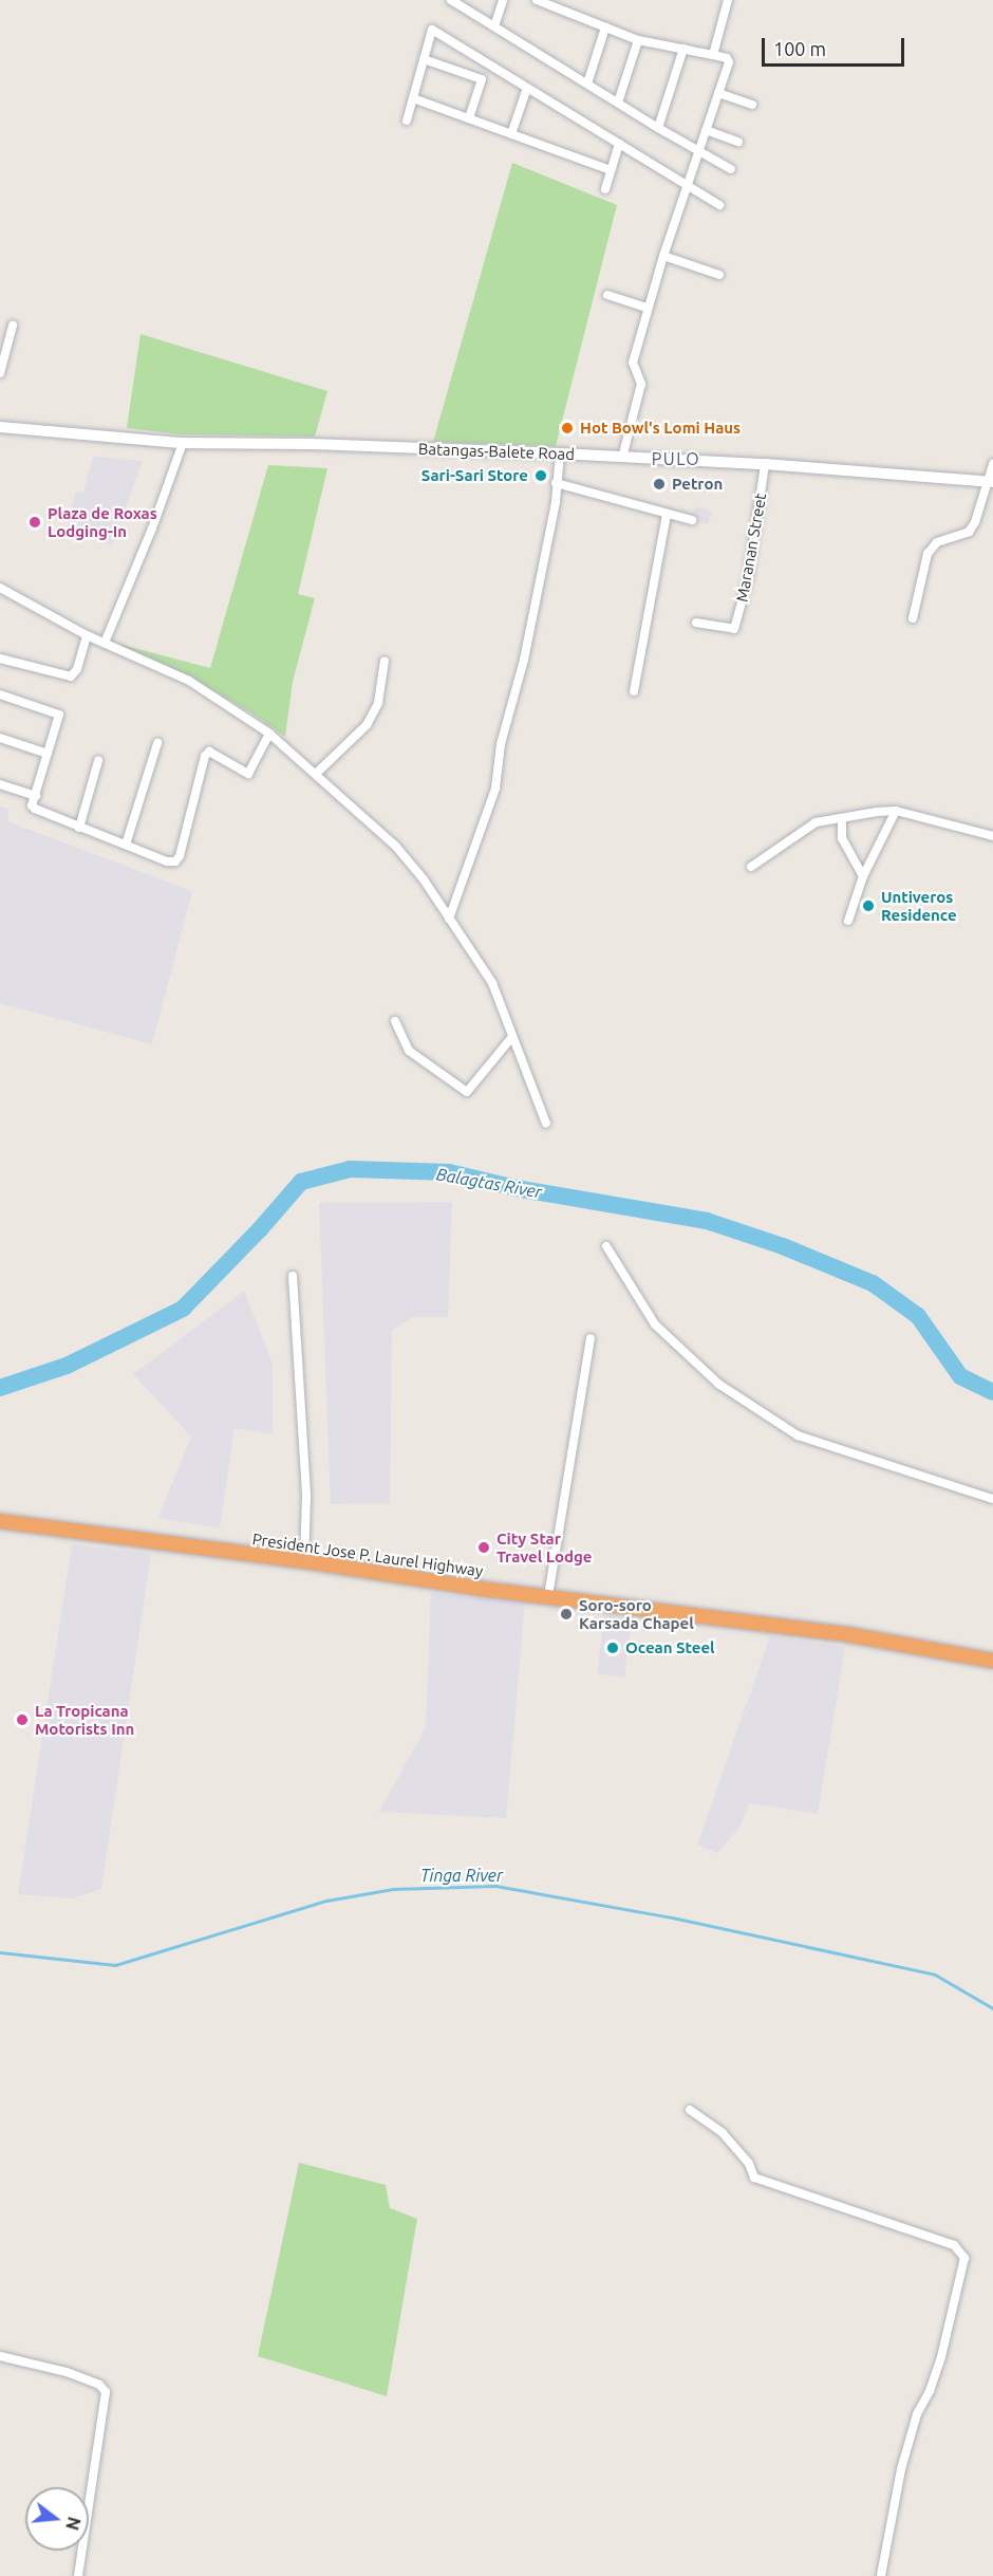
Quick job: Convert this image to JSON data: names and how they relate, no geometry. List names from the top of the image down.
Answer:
{
  "streets": {
    "highway": ["President Jose P. Laurel Highway"],
    "main road": ["Batangas-Balete Road"],
    "street": ["Maranan Street"]
  },
  "crossings": [
    ["Batangas-Balete Road", "Maranan Street"]
  ],
  "districts": ["PULO"],
  "water": ["Balagtas River", "Tinga River"],
  "places": [
    "Hot Bowl's Lomi Haus",
    "Sari-Sari Store",
    "Petron",
    "Plaza de Roxas Lodging-In",
    "Untiveros Residence",
    "City Star Travel Lodge",
    "Soro-soro Karsada Chapel",
    "Ocean Steel",
    "La Tropicana Motorists Inn"
  ],
  "scale_bar": "100 m",
  "north": "right"
}
